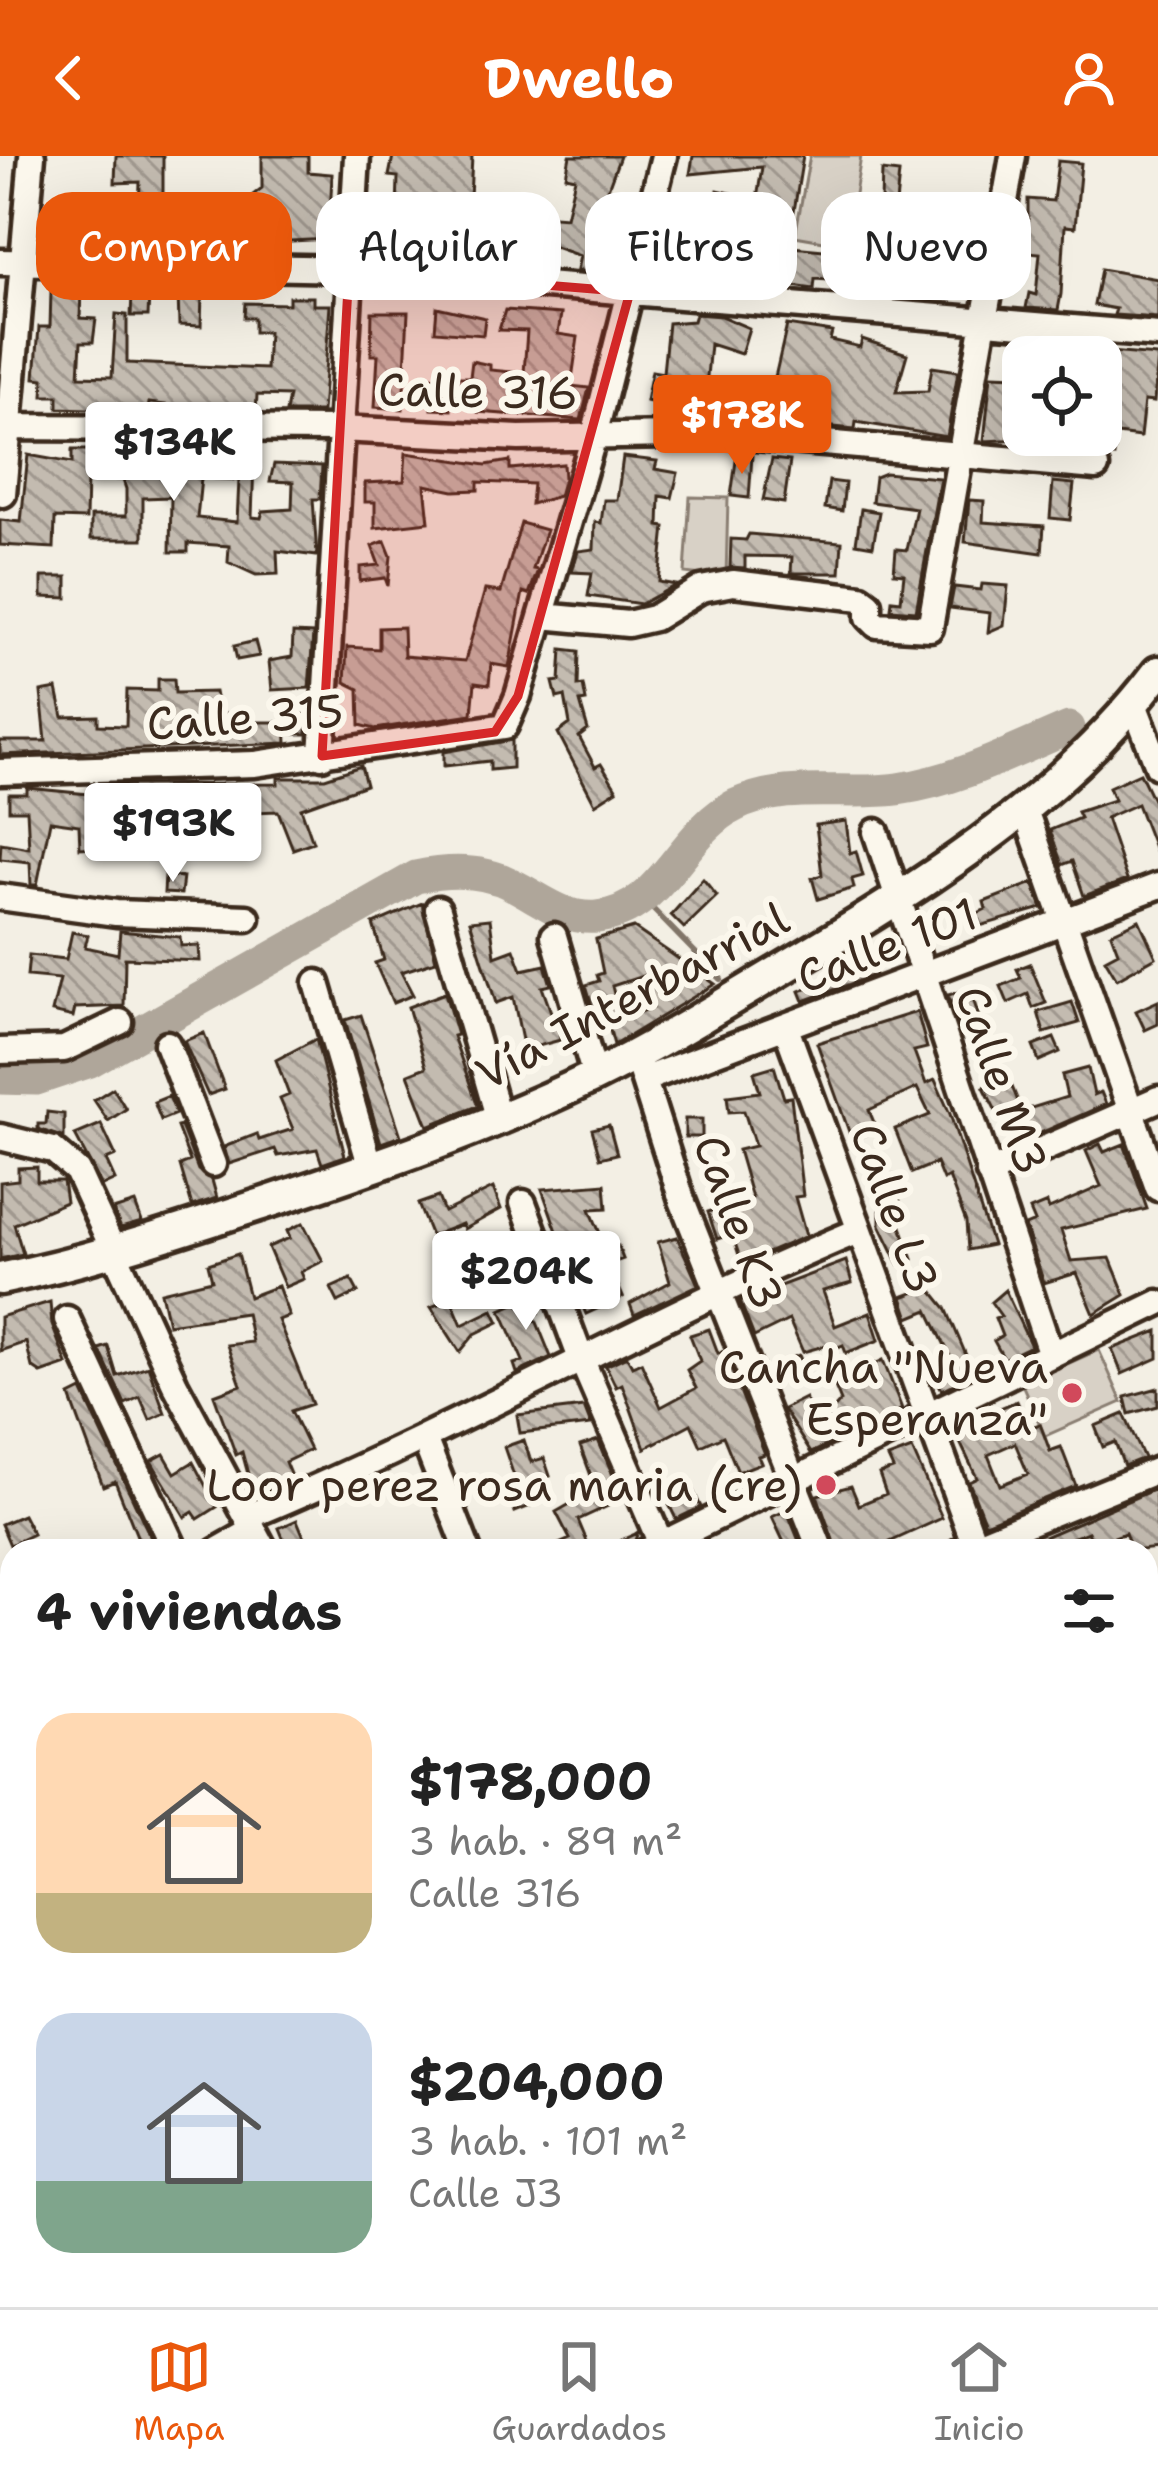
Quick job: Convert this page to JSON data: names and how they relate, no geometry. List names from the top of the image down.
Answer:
{
  "streets": {
    "main road": ["Vía Interbarrial"],
    "street": [
      "Calle 316",
      "Calle 315",
      "Calle 101",
      "Calle M3",
      "Calle L3",
      "Calle K3"
    ]
  },
  "crossings": [
    ["Calle 101", "Vía Interbarrial"],
    ["Calle 101", "Calle M3"],
    ["Calle 101", "Calle L3"],
    ["Calle 101", "Calle K3"],
    ["Vía Interbarrial", "Calle M3"],
    ["Vía Interbarrial", "Calle K3"]
  ],
  "places": ["Cancha \"Nueva Esperanza\"", "Loor perez rosa maria (cre)"],
  "page": {
    "header": "Dwello",
    "chip": [
      "Comprar",
      "Alquilar",
      "Filtros",
      "Nuevo"
    ],
    "price": [
      "$178K",
      "$134K",
      "$193K",
      "$204K"
    ],
    "heading": "4 viviendas",
    "list": [
      {
        "name": "$178,000",
        "note": "3 hab. · 89 m² · Calle 316"
      },
      {
        "name": "$204,000",
        "note": "3 hab. · 101 m² · Calle J3"
      }
    ],
    "tabs": ["Mapa", "Guardados", "Inicio"]
  }
}
